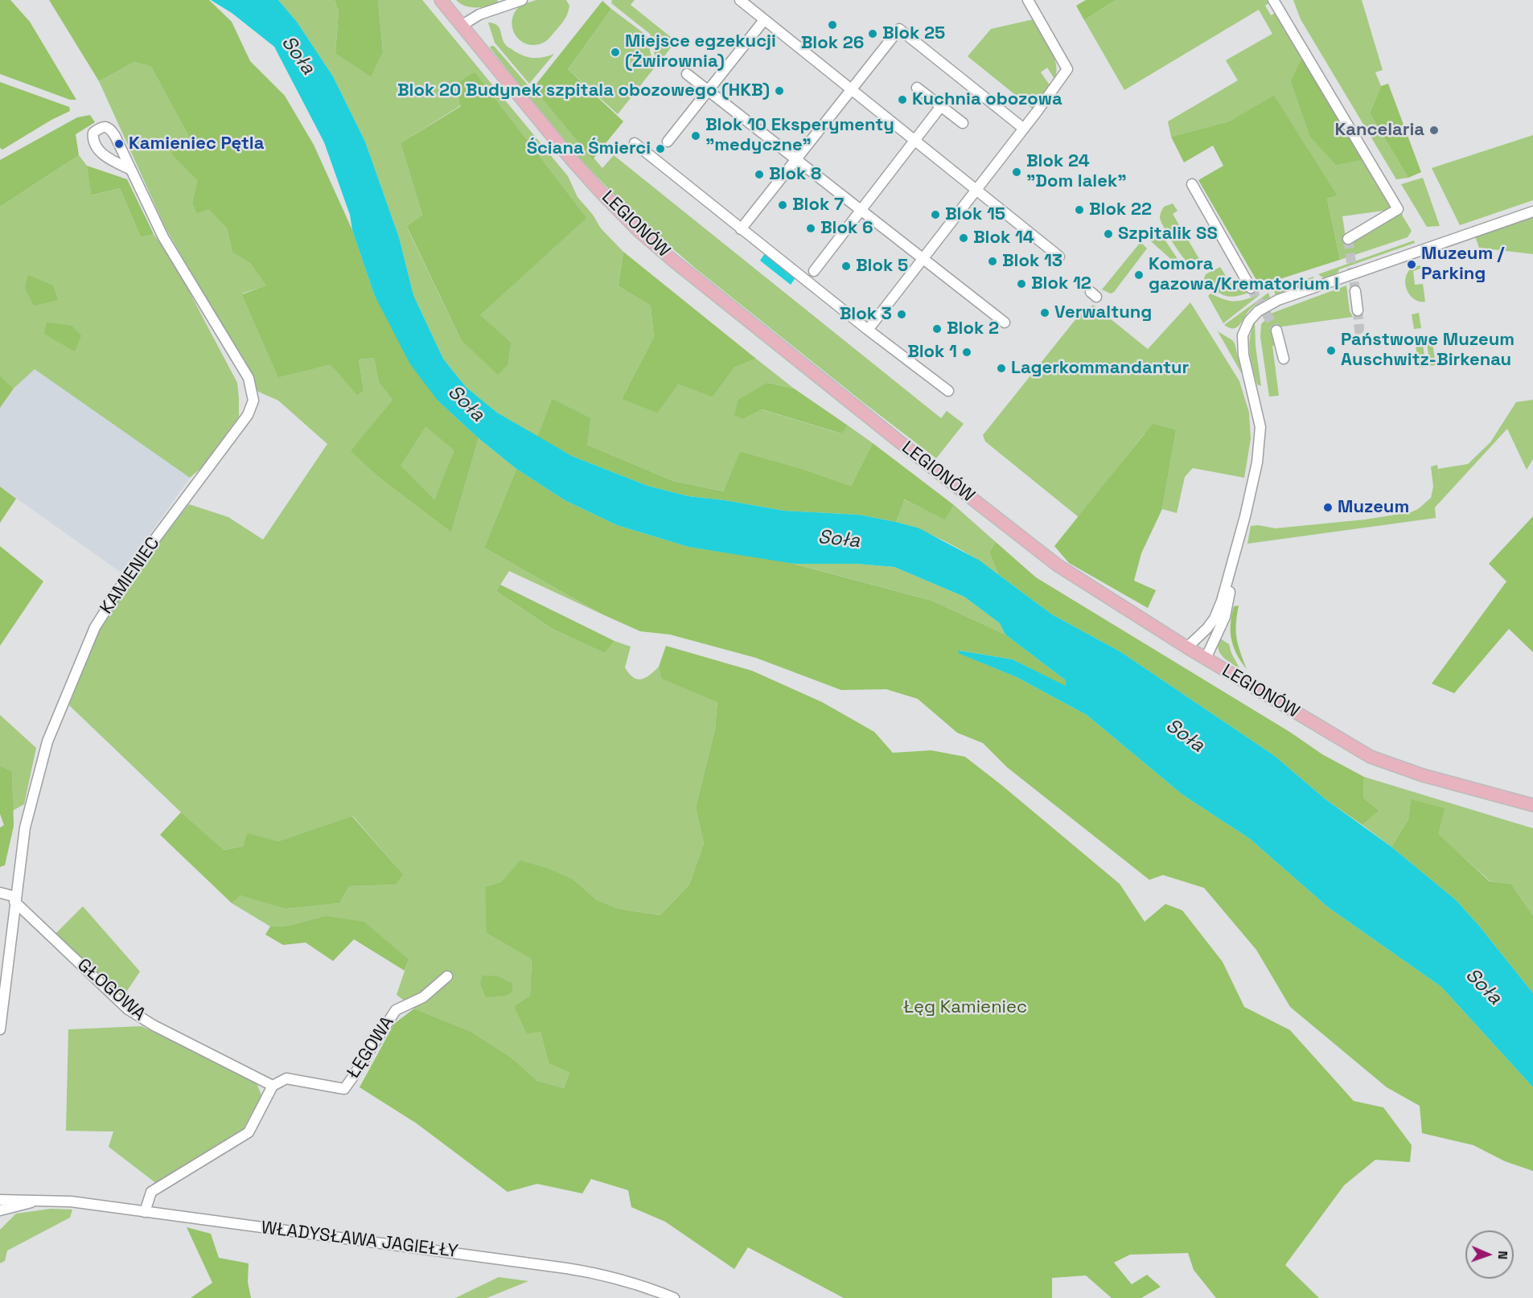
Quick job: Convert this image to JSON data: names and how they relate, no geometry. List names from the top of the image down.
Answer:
{
  "streets": {
    "main road": ["LEGIONÓW"],
    "street": [
      "KAMIENIEC",
      "GŁOGOWA",
      "ŁĘGOWA",
      "WŁADYSŁAWA JAGIEŁŁY"
    ]
  },
  "crossings": [
    ["KAMIENIEC", "GŁOGOWA"],
    ["GŁOGOWA", "ŁĘGOWA"]
  ],
  "water": ["Soła"],
  "parks": ["Łęg Kamieniec"],
  "places": [
    "Blok 26",
    "Blok 25",
    "Miejsce egzekucji (Żwirownia)",
    "Blok 20 Budynek szpitala obozowego (HKB)",
    "Kuchnia obozowa",
    "Kancelaria",
    "Blok 10 Eksperymenty \"medyczne\"",
    "Kamieniec Pętla",
    "Ściana Śmierci",
    "Blok 24 \"Dom lalek\"",
    "Blok 8",
    "Blok 7",
    "Blok 22",
    "Blok 15",
    "Blok 6",
    "Szpitalik SS",
    "Blok 14",
    "Blok 13",
    "Muzeum / Parking",
    "Blok 5",
    "Komora gazowa/Krematorium I",
    "Blok 12",
    "Verwaltung",
    "Blok 3",
    "Blok 2",
    "Państwowe Muzeum Auschwitz-Birkenau",
    "Blok 1",
    "Lagerkommandantur",
    "Muzeum"
  ],
  "north": "right"
}
